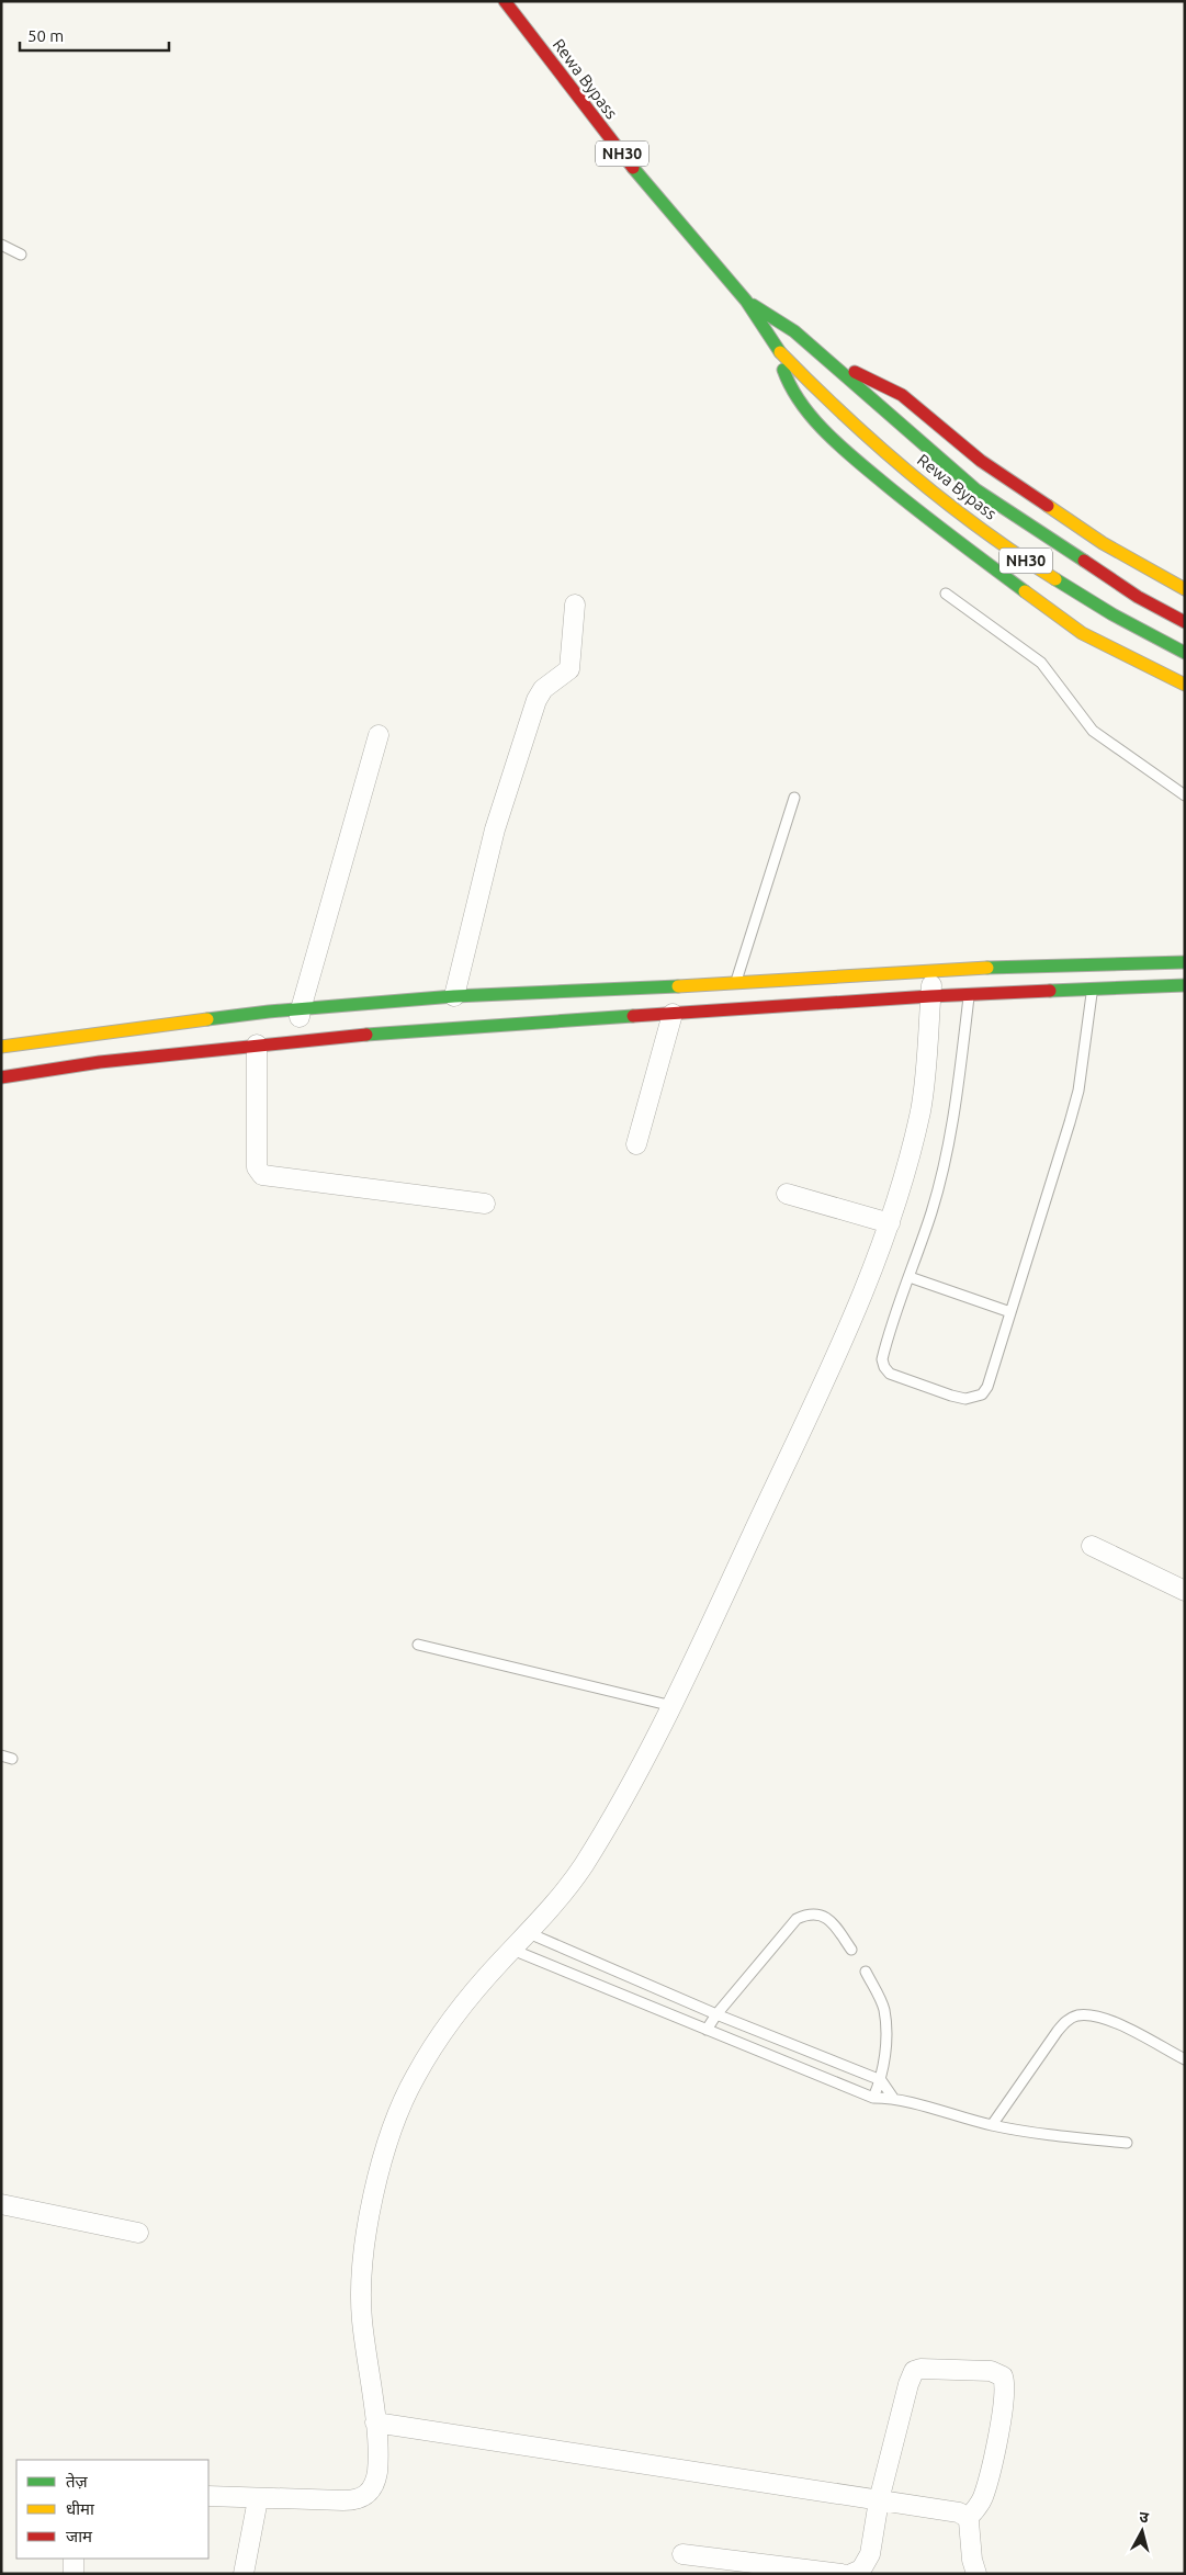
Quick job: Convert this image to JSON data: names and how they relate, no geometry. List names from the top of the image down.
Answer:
{
  "streets": {
    "main road": ["Rewa Bypass", "NH30"]
  },
  "legend": ["तेज़", "धीमा", "जाम"],
  "scale_bar": "50 m",
  "north": "top"
}
